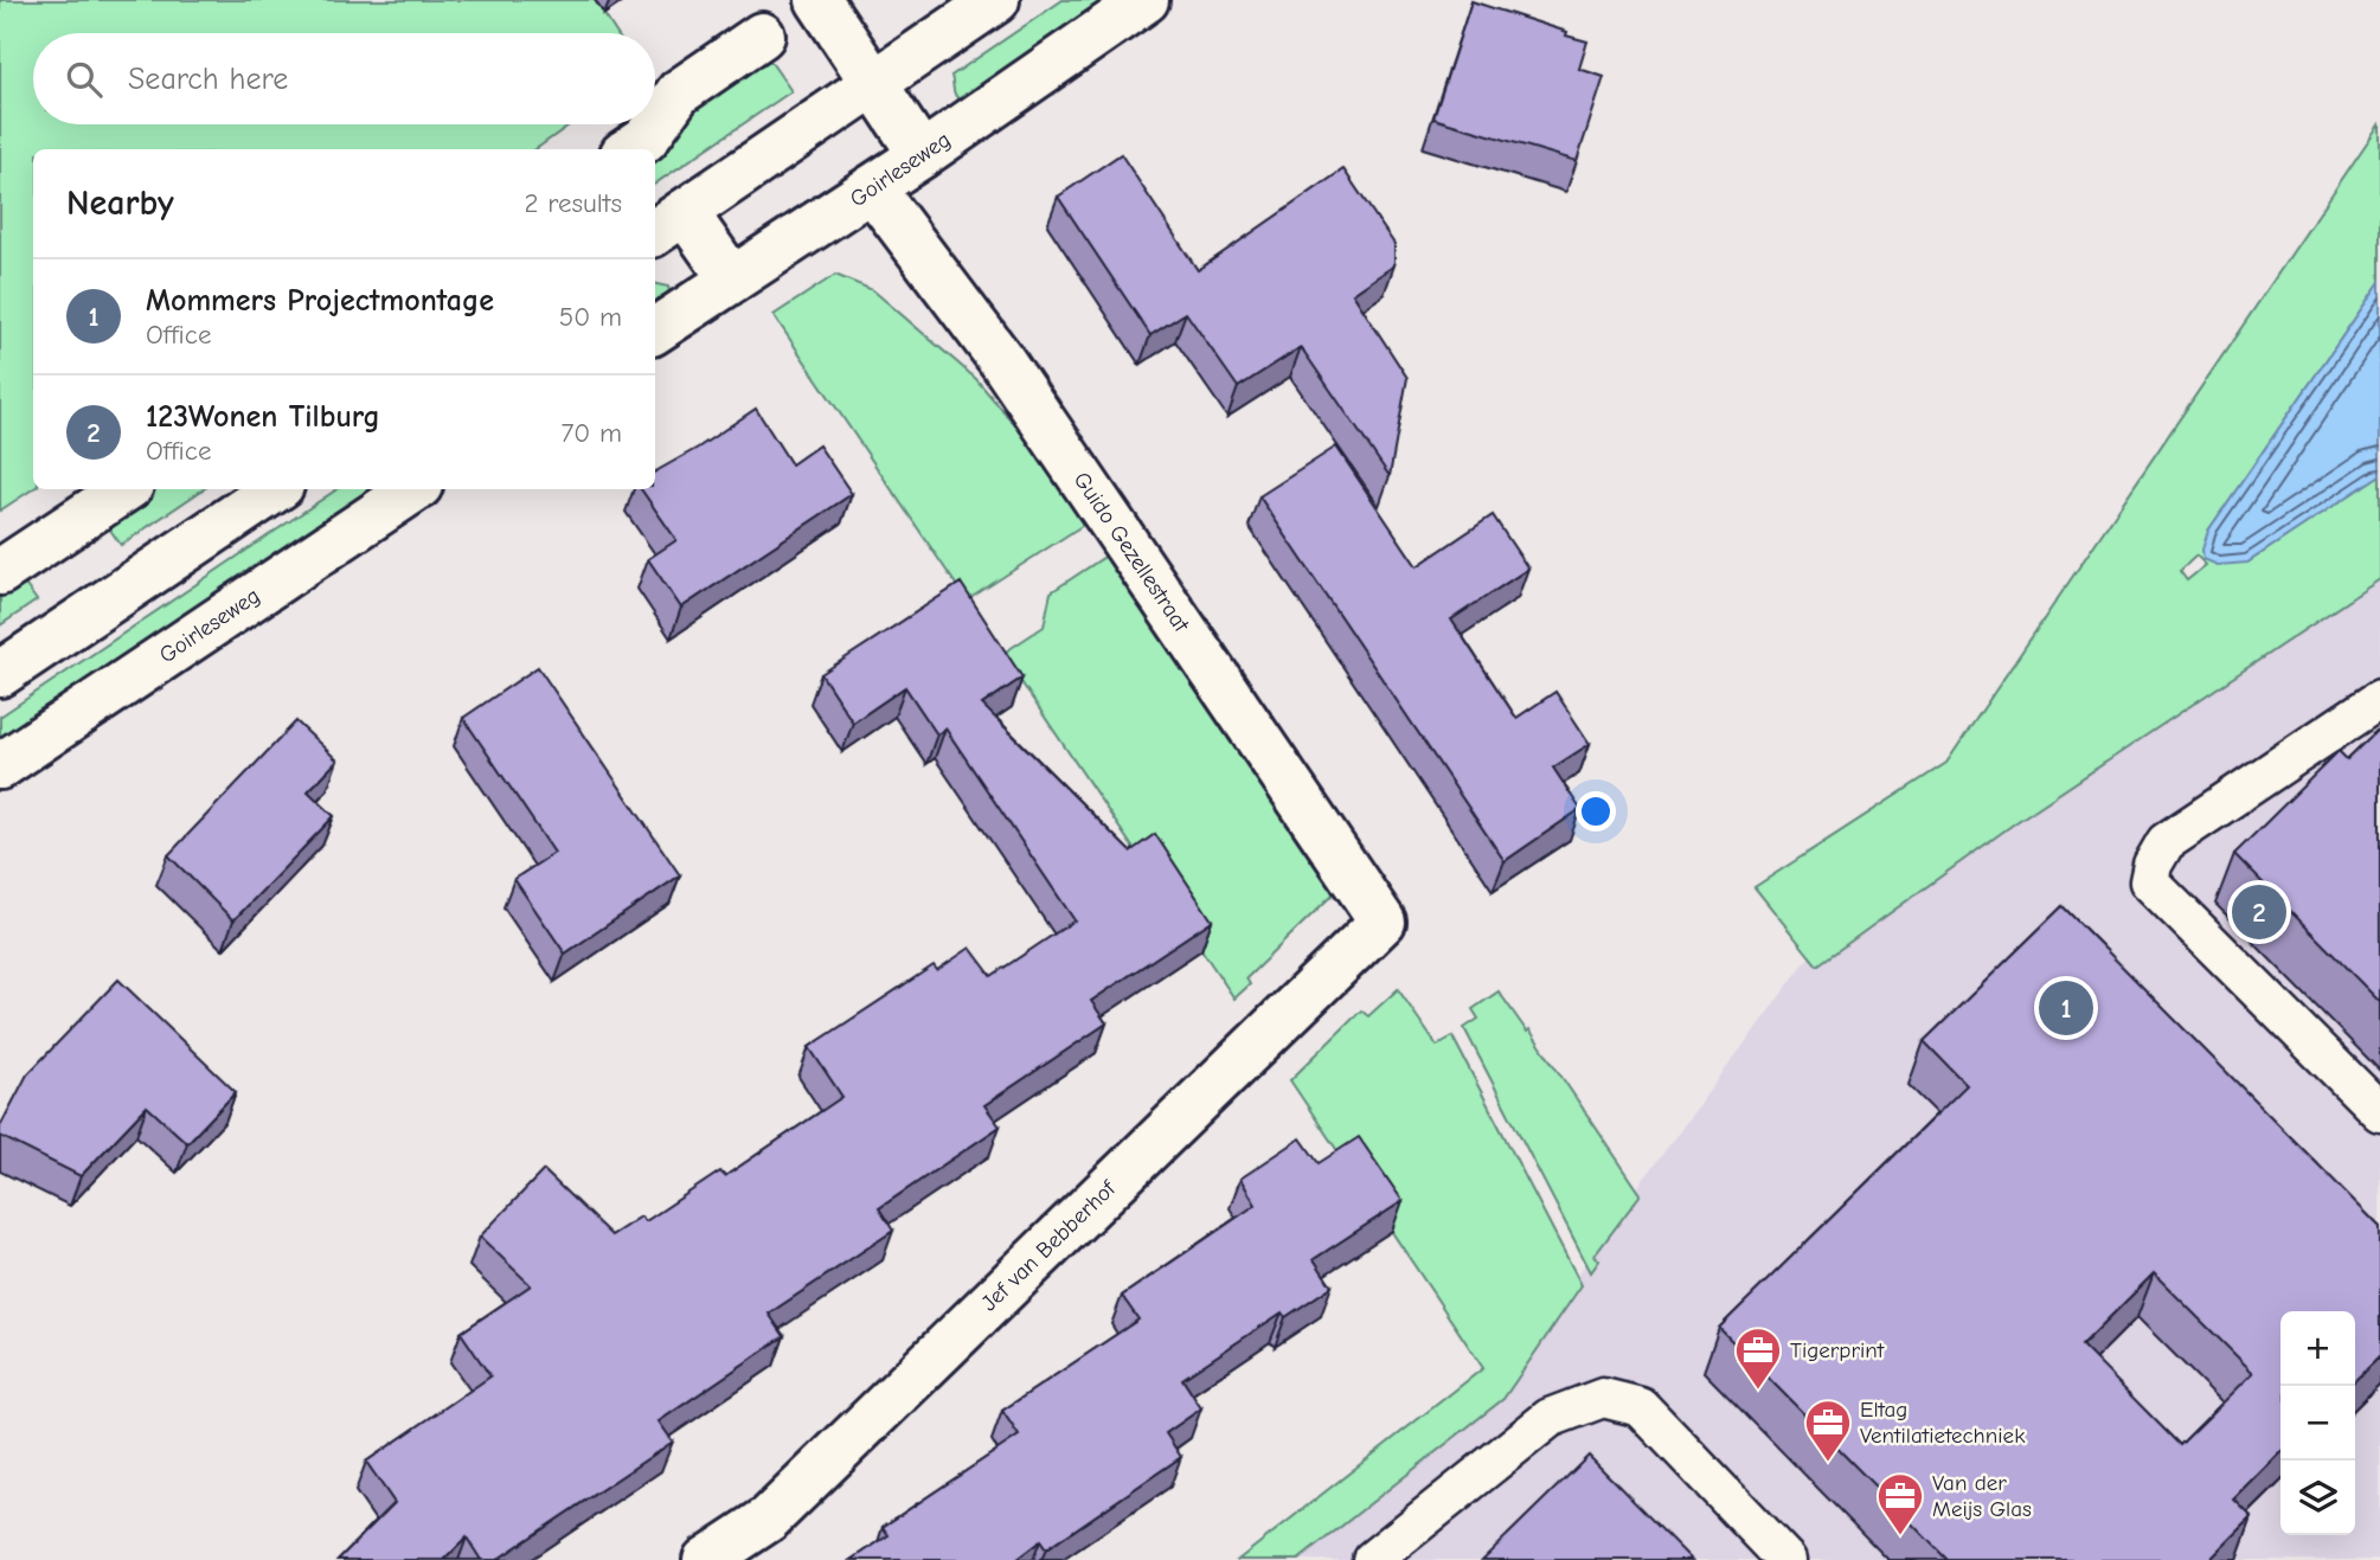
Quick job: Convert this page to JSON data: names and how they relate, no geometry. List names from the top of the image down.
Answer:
{
  "streets": {
    "street": ["Goirleseweg", "Guido Gezellestraat", "Jef van Bebberhof"]
  },
  "crossings": [
    ["Goirleseweg", "Guido Gezellestraat"],
    ["Guido Gezellestraat", "Jef van Bebberhof"]
  ],
  "places": {
    "office": ["Tigerprint", "Eltag Ventilatietechniek", "Van der Meijs Glas"]
  },
  "page": {
    "search": "Search here",
    "heading": ["Nearby", "2 results"],
    "list": [
      {
        "mark": "1",
        "name": "Mommers Projectmontage",
        "note": "Office",
        "value": "50 m"
      },
      {
        "mark": "2",
        "name": "123Wonen Tilburg",
        "note": "Office",
        "value": "70 m"
      }
    ],
    "pins": ["2", "1"],
    "map_buttons": ["+", "−"]
  }
}
